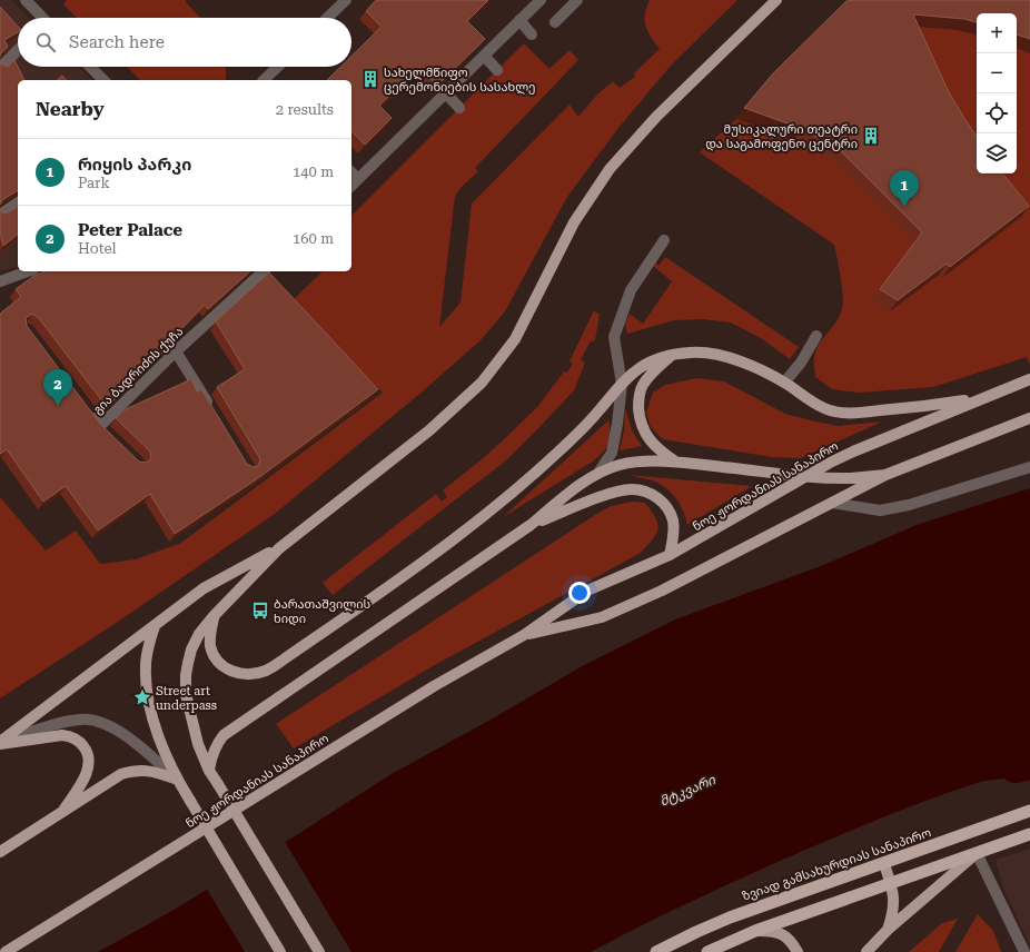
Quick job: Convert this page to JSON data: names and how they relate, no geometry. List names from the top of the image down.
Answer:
{
  "streets": {
    "highway": ["ზვიად გამსახურდიას სანაპირო"],
    "main road": ["ნოე ჟორდანიას სანაპირო"],
    "street": ["გია ბადრიძის ქუჩა"]
  },
  "water": ["მტკვარი"],
  "places": {
    "building": ["სახელმწიფო ცერემონიების სასახლე", "მუსიკალური თეატრი და საგამოფენო ცენტრი"],
    "bus stop": ["ბარათაშვილის ხიდი"],
    "place": ["Street art underpass"]
  },
  "page": {
    "map_buttons": ["+", "−"],
    "search": "Search here",
    "heading": ["Nearby", "2 results"],
    "list": [
      {
        "mark": "1",
        "name": "რიყის პარკი",
        "note": "Park",
        "value": "140 m"
      },
      {
        "mark": "2",
        "name": "Peter Palace",
        "note": "Hotel",
        "value": "160 m"
      }
    ],
    "pins": ["1", "2"]
  }
}
